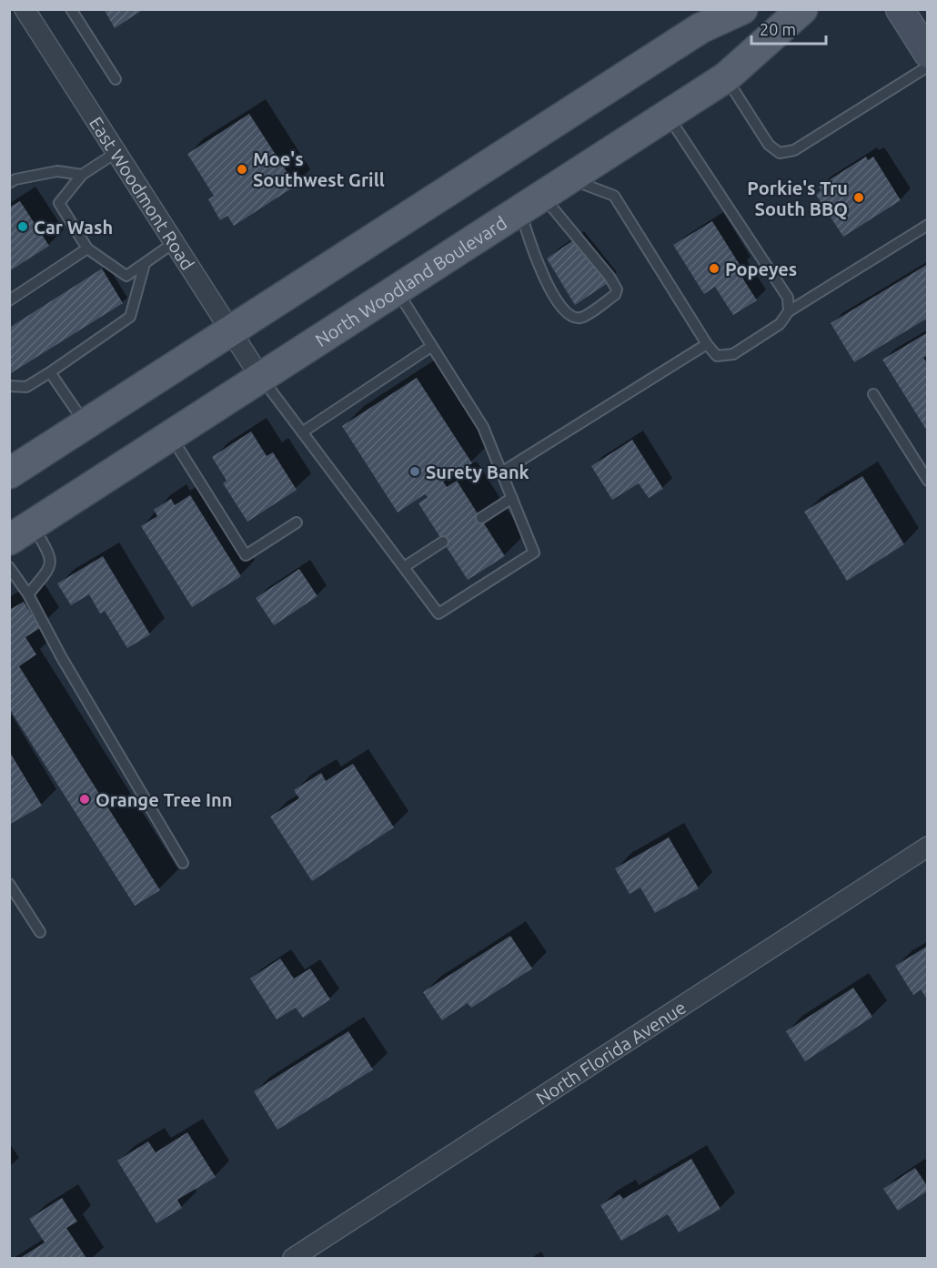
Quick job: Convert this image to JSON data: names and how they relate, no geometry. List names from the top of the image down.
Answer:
{
  "streets": {
    "main road": ["North Woodland Boulevard"],
    "street": ["East Woodmont Road", "North Florida Avenue"]
  },
  "crossings": [
    ["East Woodmont Road", "North Woodland Boulevard"]
  ],
  "places": [
    "Moe's Southwest Grill",
    "Porkie's Tru South BBQ",
    "Car Wash",
    "Popeyes",
    "Surety Bank",
    "Orange Tree Inn"
  ],
  "scale_bar": "20 m"
}
